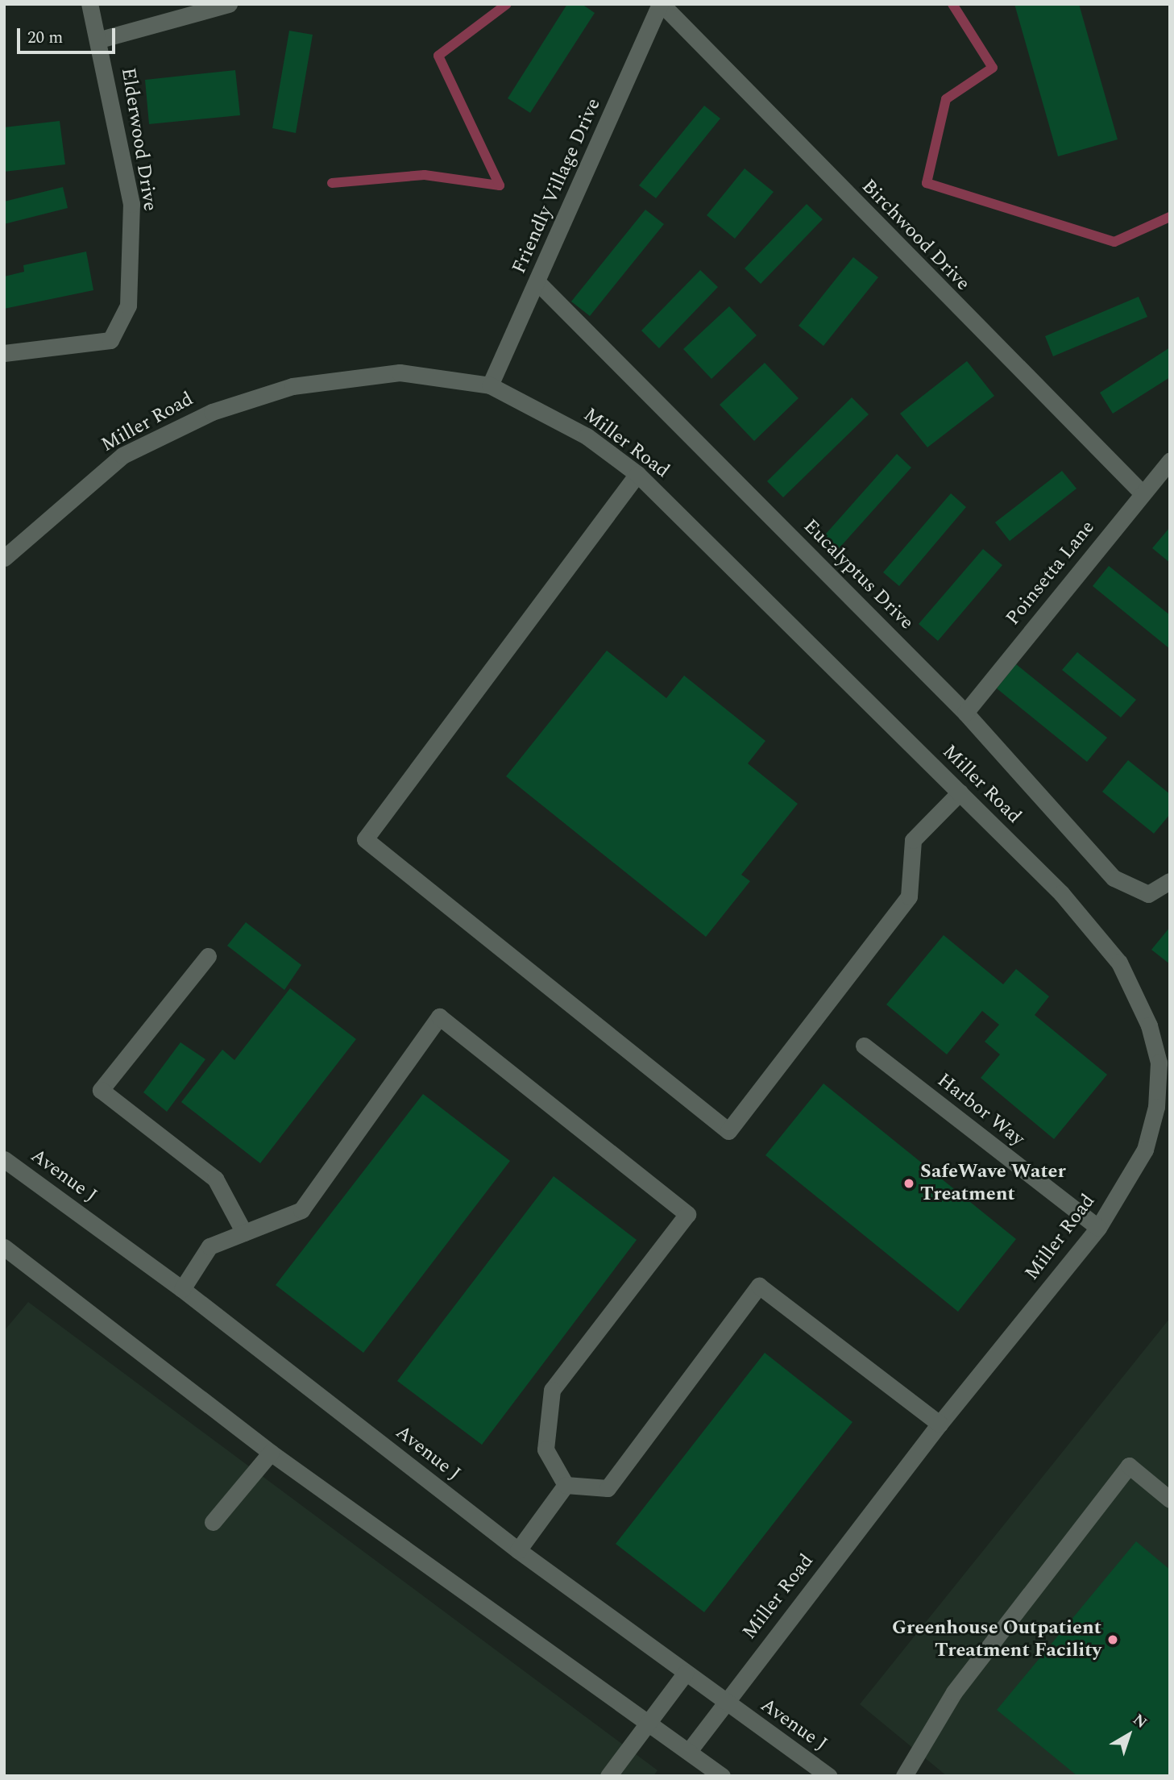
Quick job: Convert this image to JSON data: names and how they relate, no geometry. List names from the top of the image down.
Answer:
{
  "streets": {
    "street": [
      "Elderwood Drive",
      "Friendly Village Drive",
      "Birchwood Drive",
      "Miller Road",
      "Poinsetta Lane",
      "Eucalyptus Drive",
      "Harbor Way",
      "Avenue J"
    ]
  },
  "crossings": [
    ["Friendly Village Drive", "Birchwood Drive"],
    ["Friendly Village Drive", "Miller Road"],
    ["Friendly Village Drive", "Eucalyptus Drive"],
    ["Birchwood Drive", "Poinsetta Lane"],
    ["Miller Road", "Harbor Way"],
    ["Miller Road", "Avenue J"],
    ["Poinsetta Lane", "Eucalyptus Drive"]
  ],
  "places": ["SafeWave Water Treatment", "Greenhouse Outpatient Treatment Facility"],
  "scale_bar": "20 m",
  "north": "top right"
}
